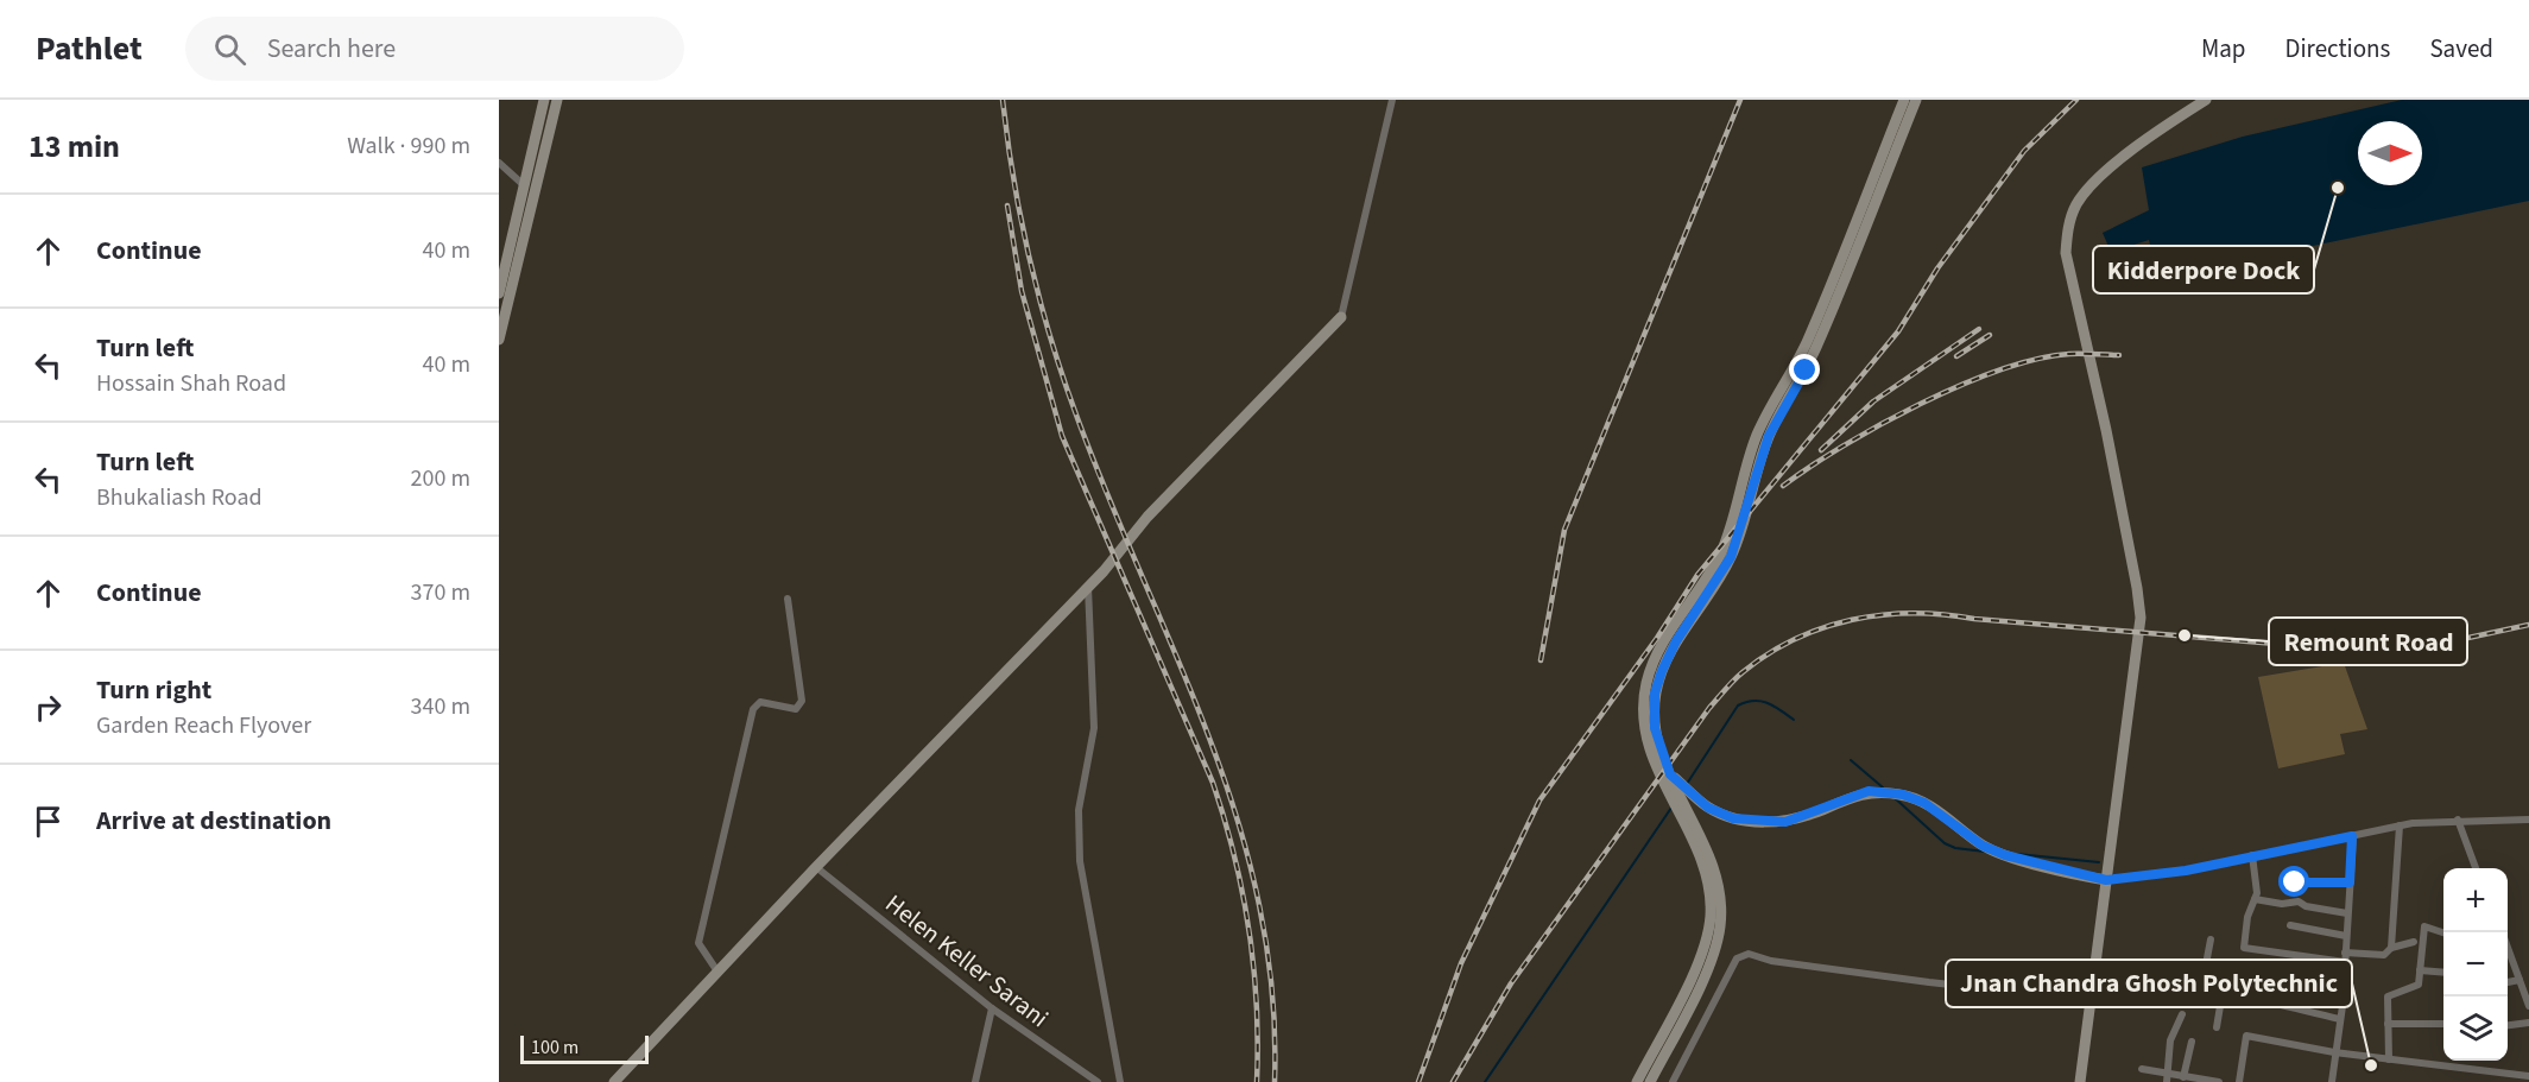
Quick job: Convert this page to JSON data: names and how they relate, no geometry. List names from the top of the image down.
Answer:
{
  "streets": {
    "street": ["Helen Keller Sarani"]
  },
  "places": ["Kidderpore Dock", "Remount Road", "Jnan Chandra Ghosh Polytechnic"],
  "scale_bar": "100 m",
  "north": "right",
  "page": {
    "header": "Pathlet",
    "search": "Search here",
    "nav": ["Map", "Directions", "Saved"],
    "heading": ["13 min", "Walk · 990 m"],
    "list": [
      ["Continue", "40 m"],
      ["Turn left", "Hossain Shah Road", "40 m"],
      ["Turn left", "Bhukaliash Road", "200 m"],
      ["Continue", "370 m"],
      ["Turn right", "Garden Reach Flyover", "340 m"],
      "Arrive at destination"
    ],
    "map_buttons": ["+", "−"],
    "scale": "100 m"
  }
}
